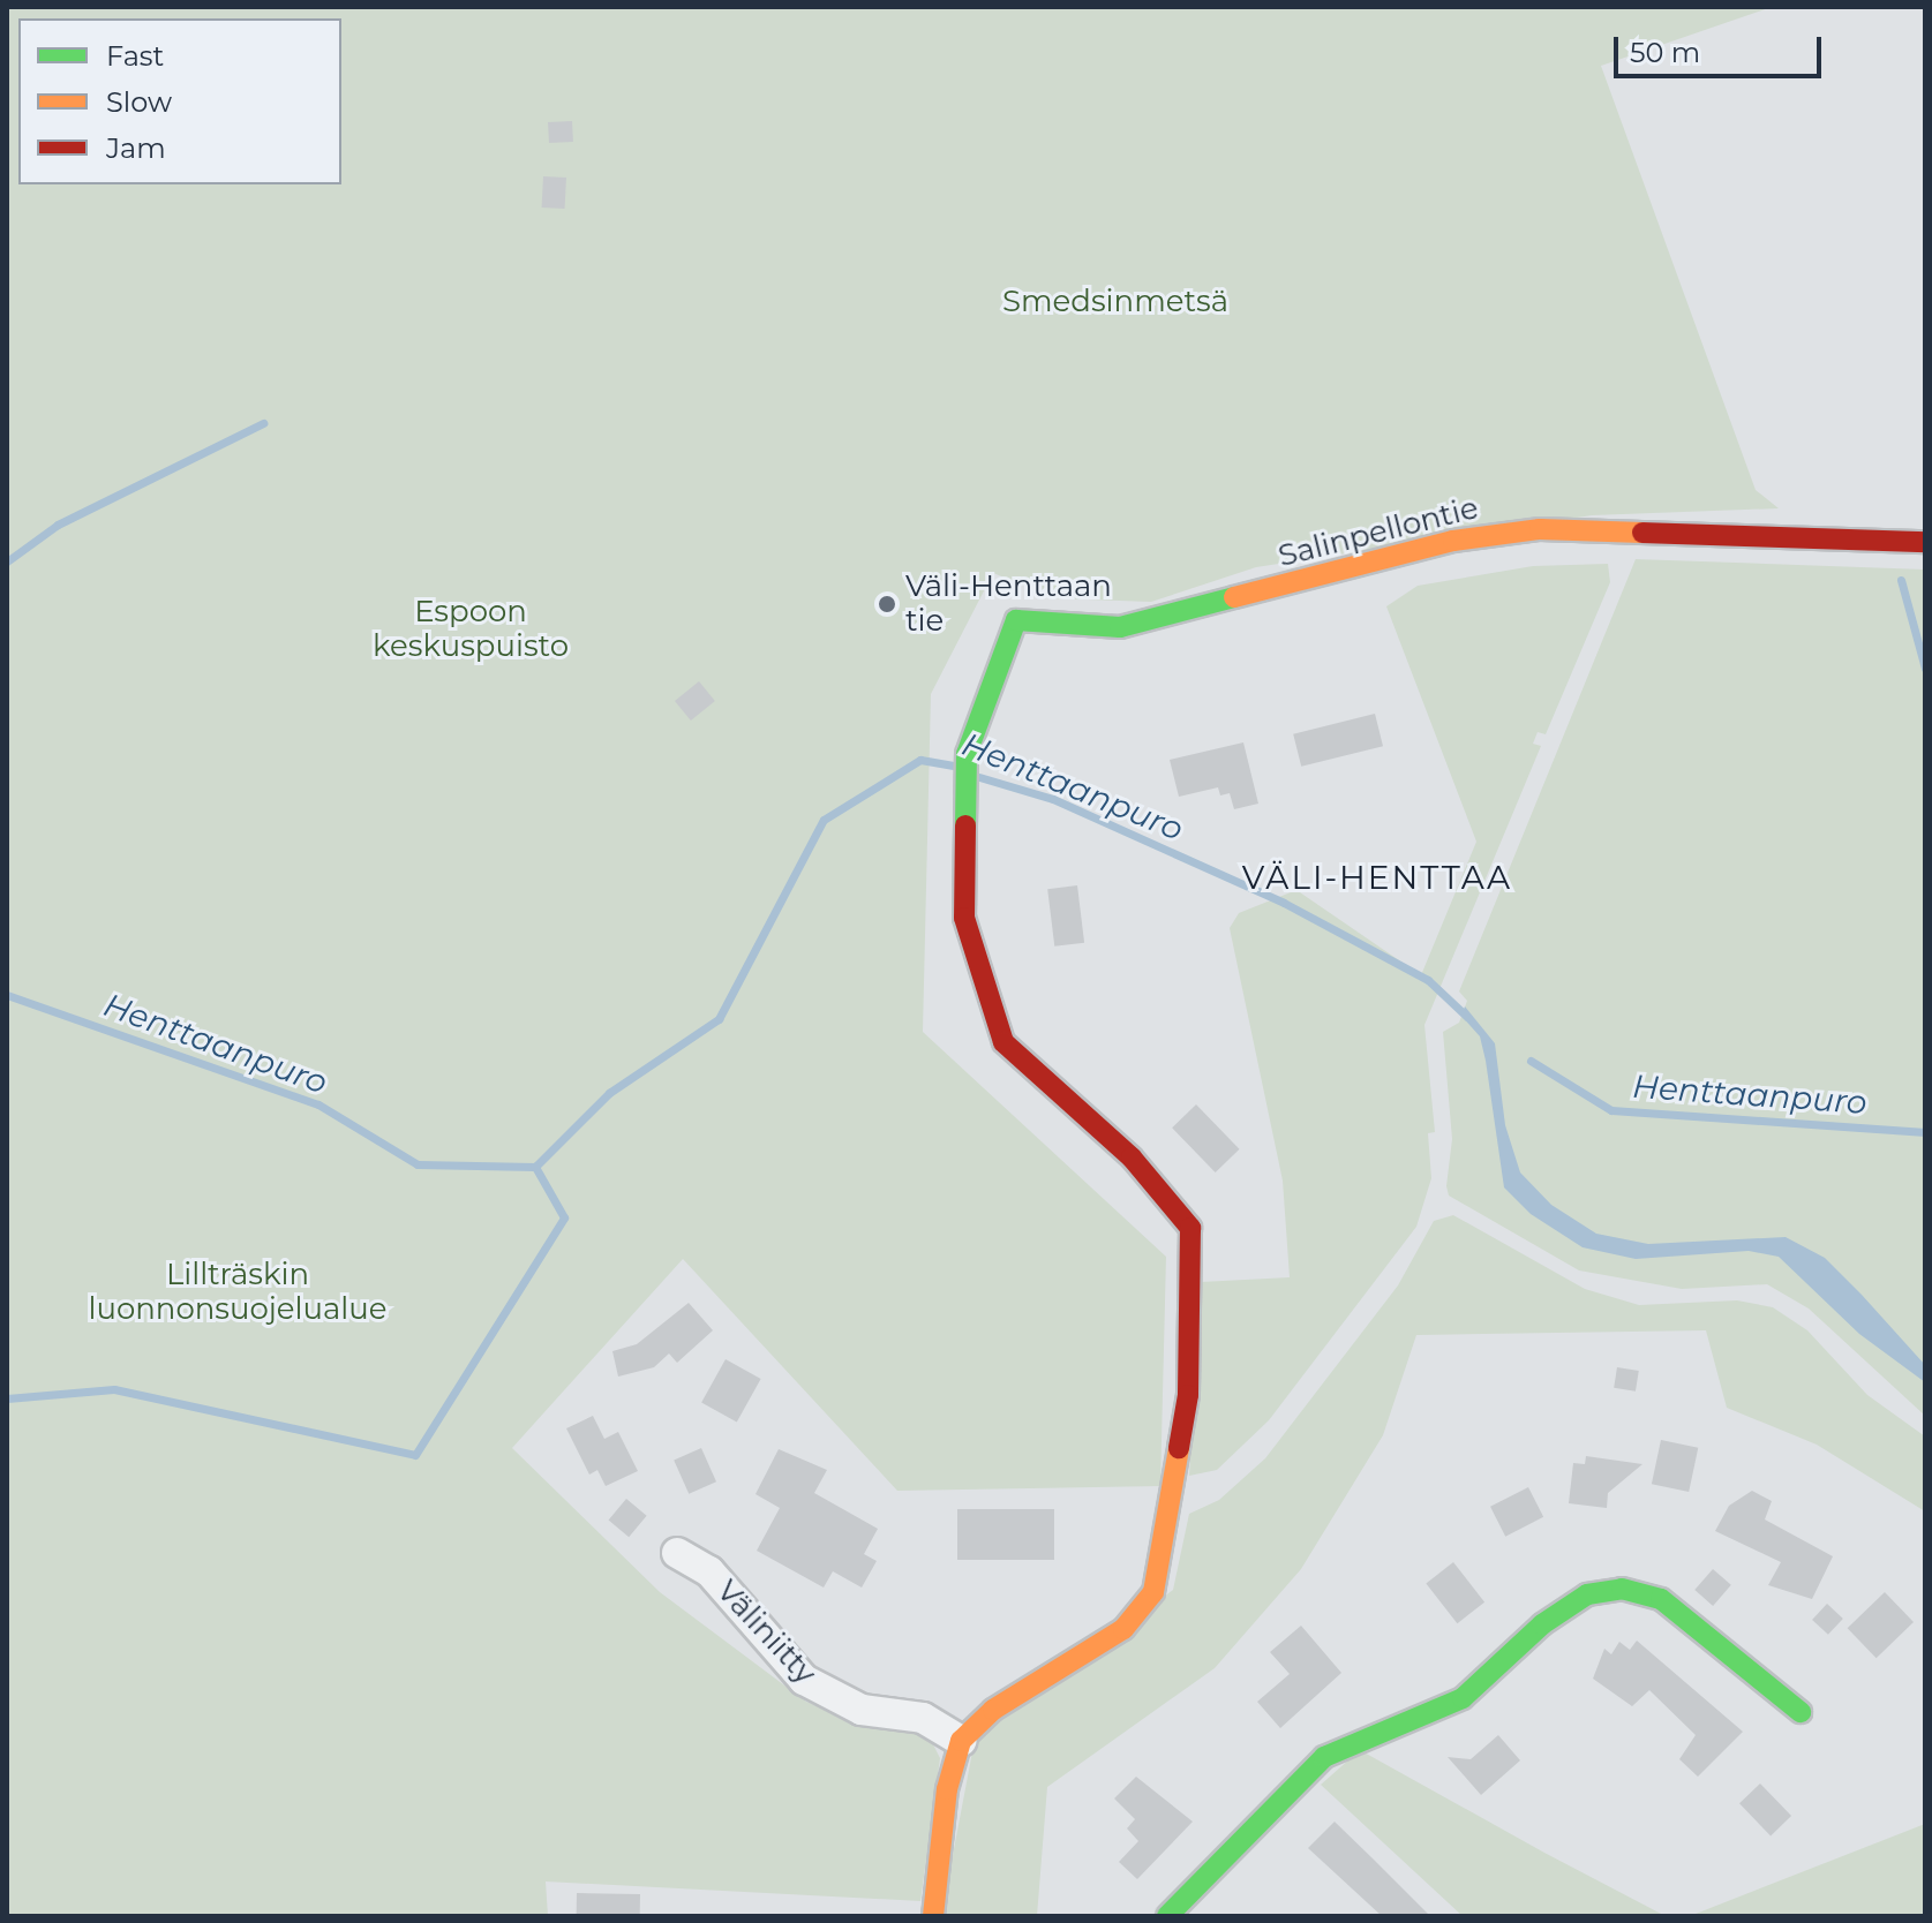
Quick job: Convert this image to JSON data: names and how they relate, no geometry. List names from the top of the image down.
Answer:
{
  "streets": {
    "street": ["Salinpellontie", "Väliniitty"]
  },
  "crossings": [
    ["Salinpellontie", "Väliniitty"]
  ],
  "districts": ["VÄLI-HENTTAA"],
  "water": ["Henttaanpuro"],
  "parks": ["Smedsinmetsä", "Espoon keskuspuisto", "Lillträskin luonnonsuojelualue"],
  "places": ["Väli-Henttaan tie"],
  "legend": ["Fast", "Slow", "Jam"],
  "scale_bar": "50 m"
}
